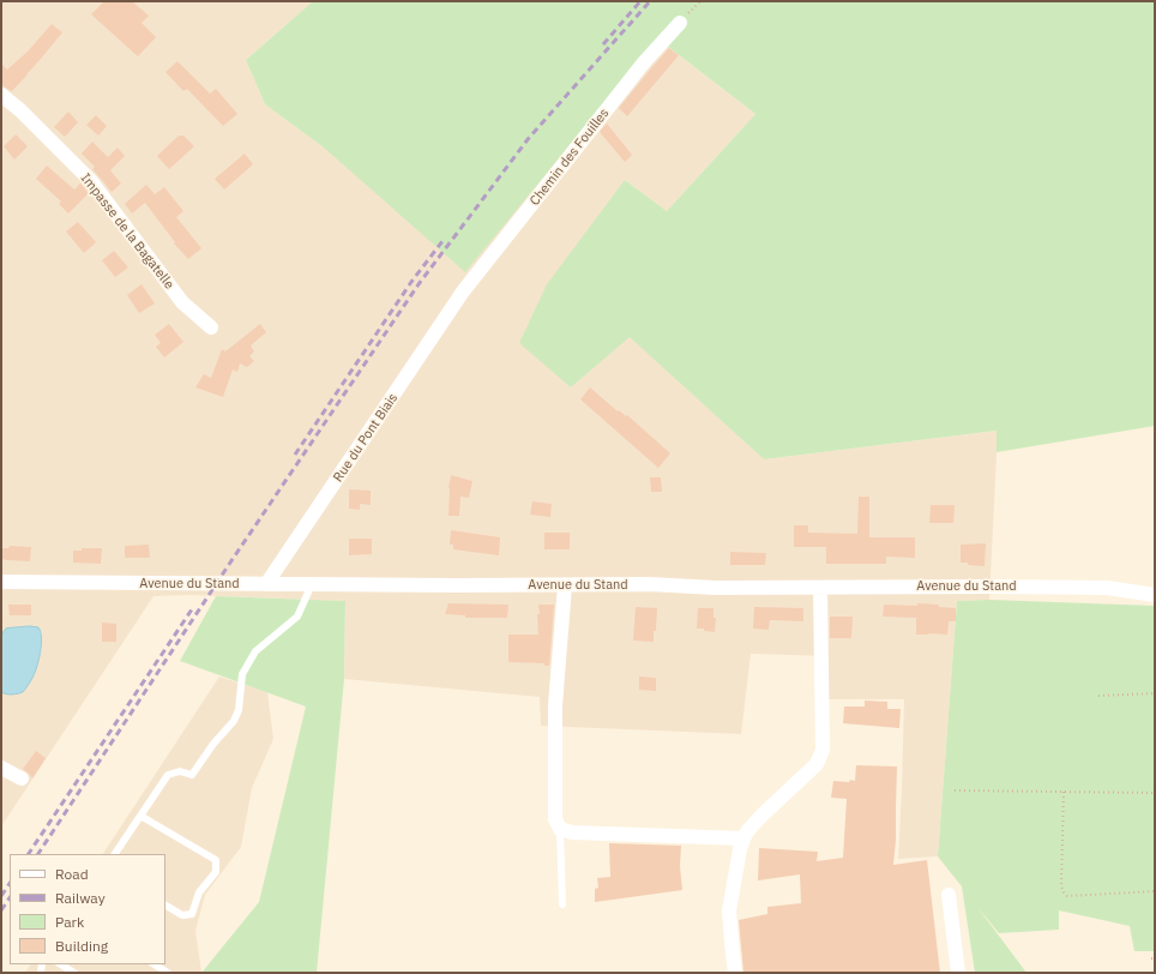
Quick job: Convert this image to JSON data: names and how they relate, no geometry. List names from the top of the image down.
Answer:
{
  "streets": {
    "street": [
      "Chemin des Fouilles",
      "Impasse de la Bagatelle",
      "Rue du Pont Biais",
      "Avenue du Stand"
    ]
  },
  "crossings": [
    ["Chemin des Fouilles", "Rue du Pont Biais"],
    ["Rue du Pont Biais", "Avenue du Stand"]
  ],
  "legend": [
    "Road",
    "Railway",
    "Park",
    "Building"
  ]
}
